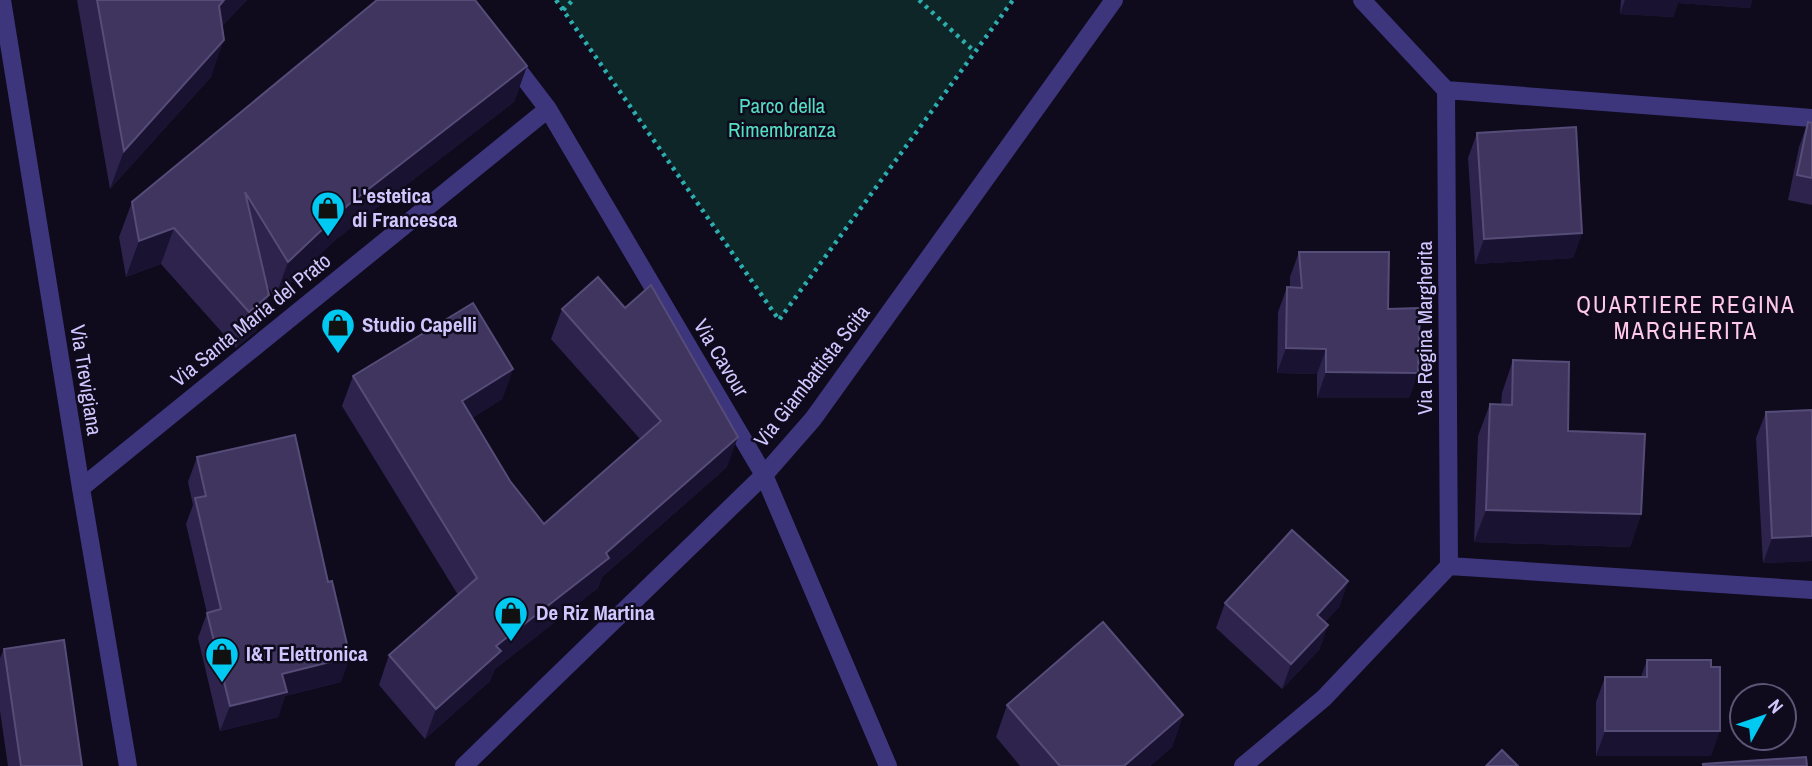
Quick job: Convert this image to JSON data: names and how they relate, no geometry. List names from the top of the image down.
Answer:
{
  "streets": {
    "street": [
      "Via Santa Maria del Prato",
      "Via Regina Margherita",
      "Via Cavour",
      "Via Giambattista Scita",
      "Via Trevigiana"
    ]
  },
  "crossings": [
    ["Via Santa Maria del Prato", "Via Cavour"],
    ["Via Santa Maria del Prato", "Via Trevigiana"],
    ["Via Cavour", "Via Giambattista Scita"]
  ],
  "districts": ["QUARTIERE REGINA MARGHERITA"],
  "parks": ["Parco della Rimembranza"],
  "places": {
    "shop": [
      "L'estetica di Francesca",
      "Studio Capelli",
      "De Riz Martina",
      "I&T Elettronica"
    ]
  },
  "north": "top right"
}
